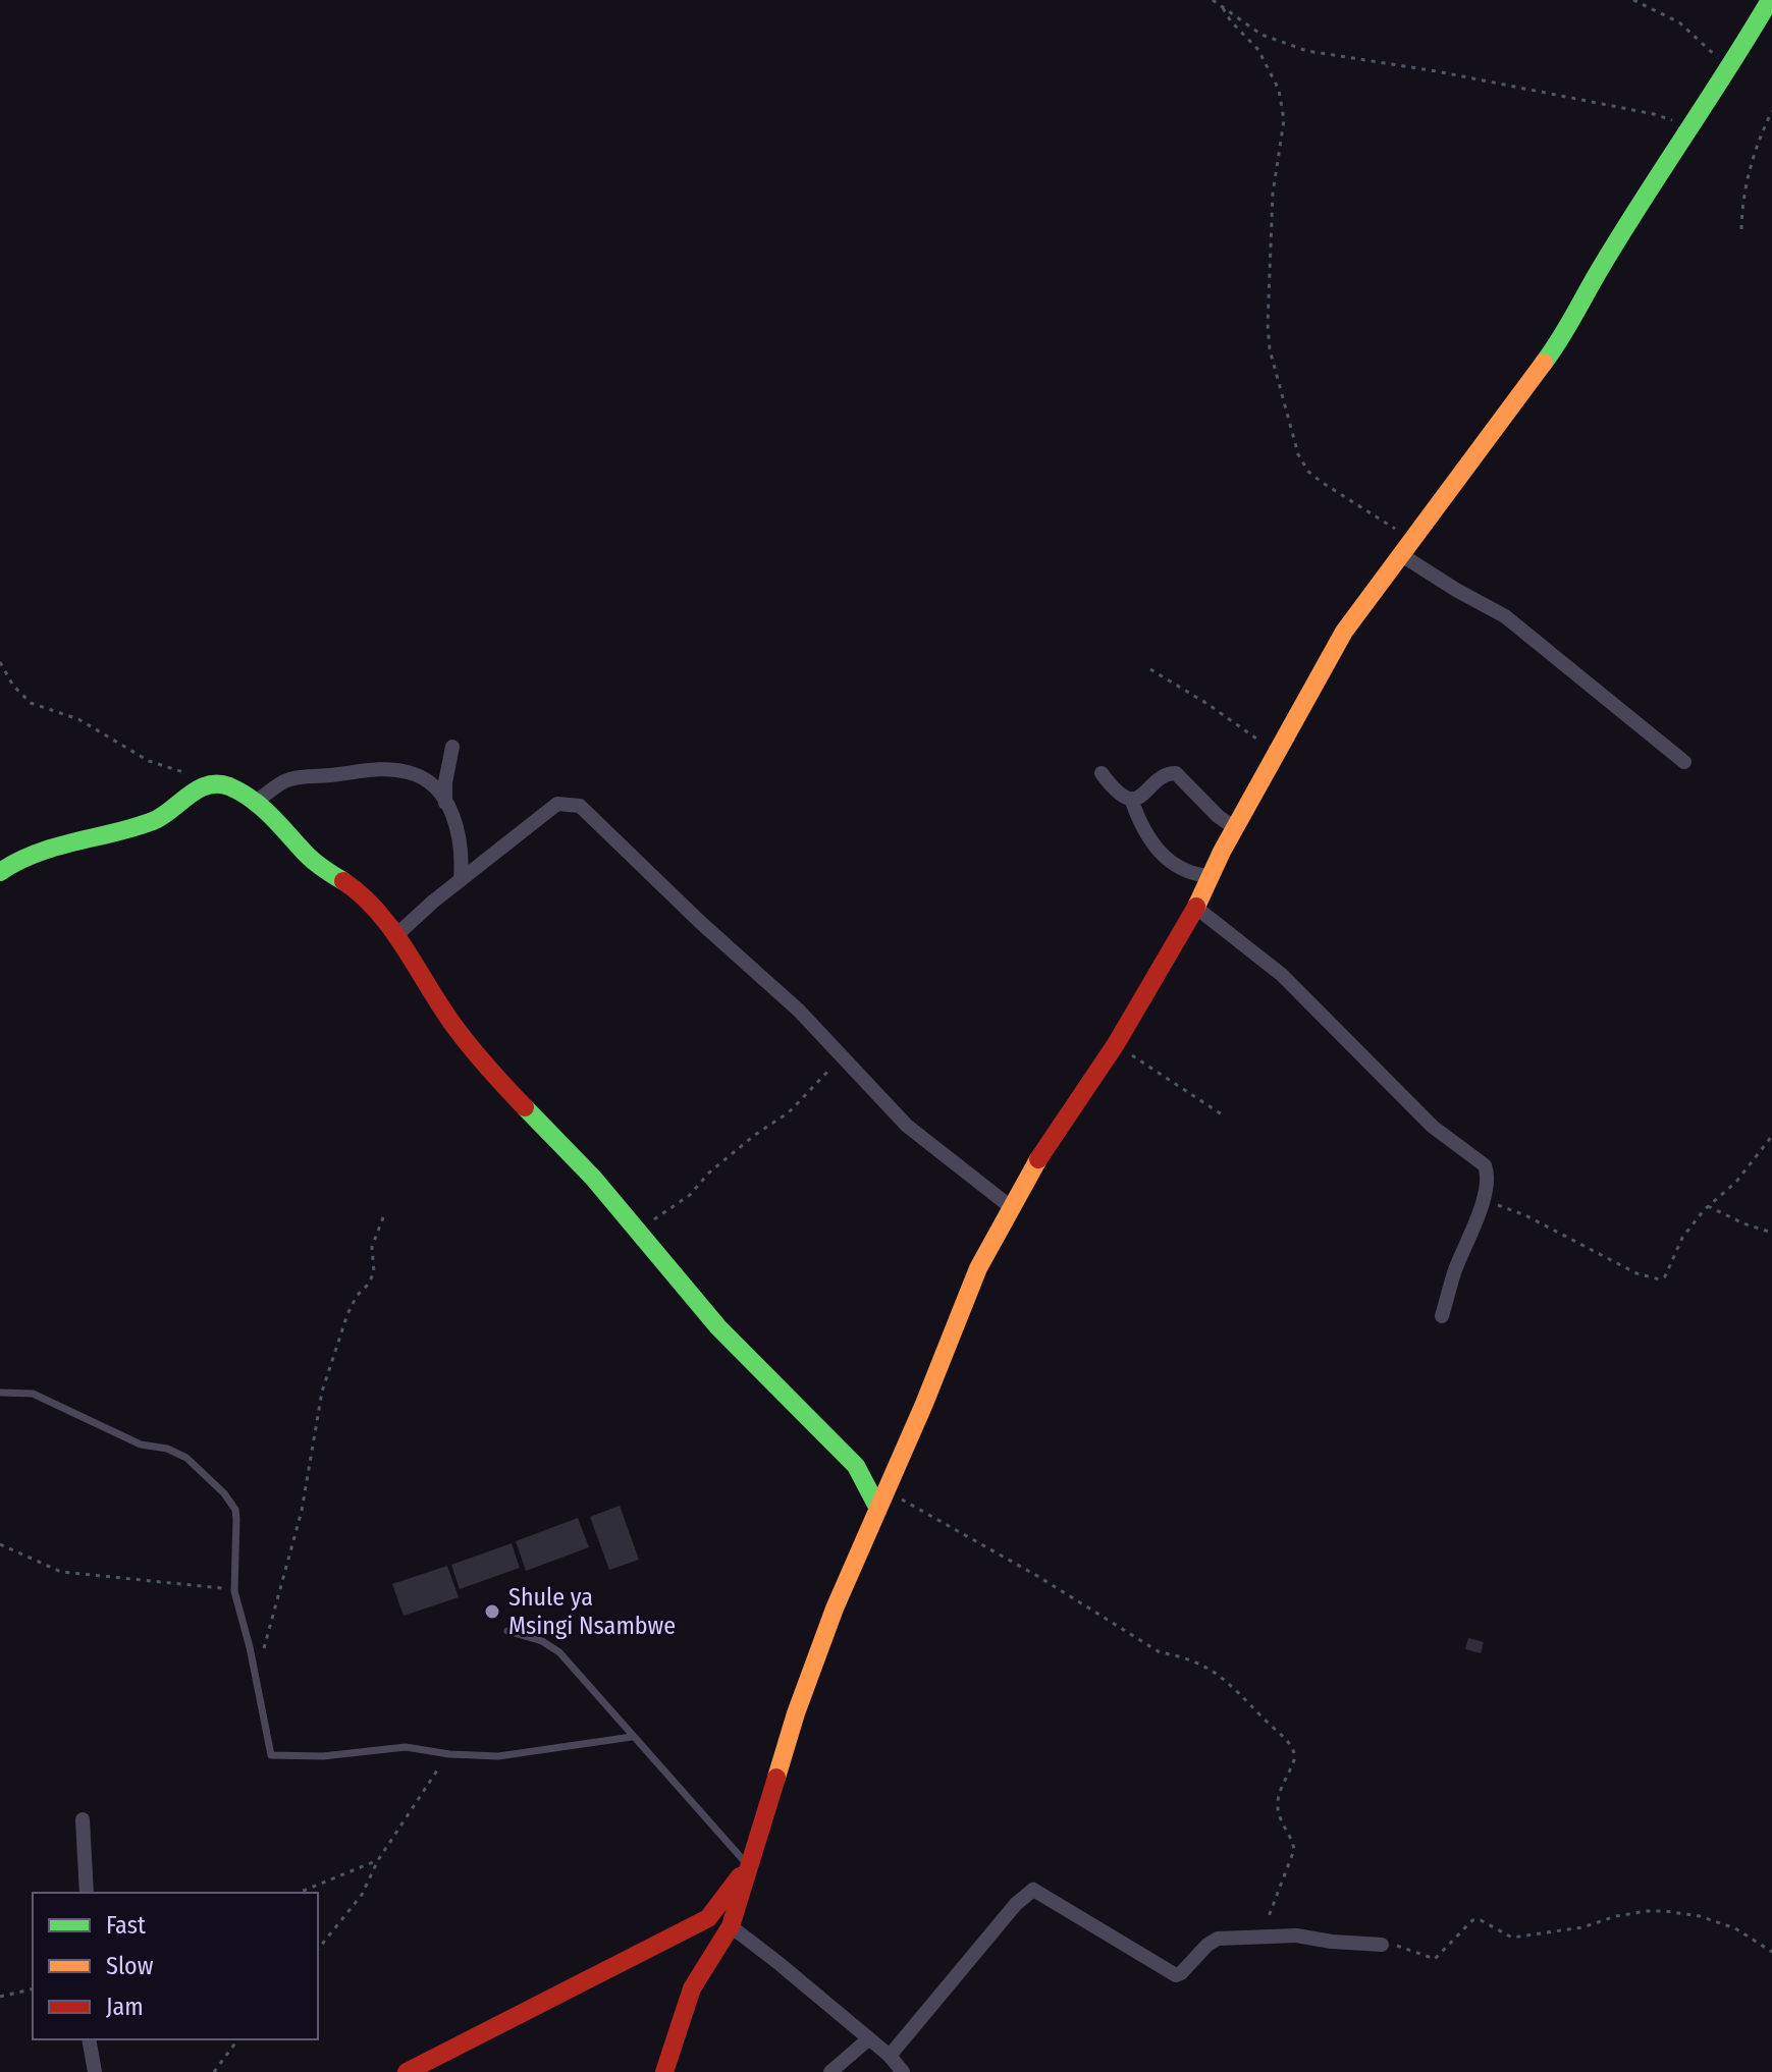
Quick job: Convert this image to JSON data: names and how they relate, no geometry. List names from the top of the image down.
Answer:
{
  "places": ["Shule ya Msingi Nsambwe"],
  "legend": ["Fast", "Slow", "Jam"]
}
